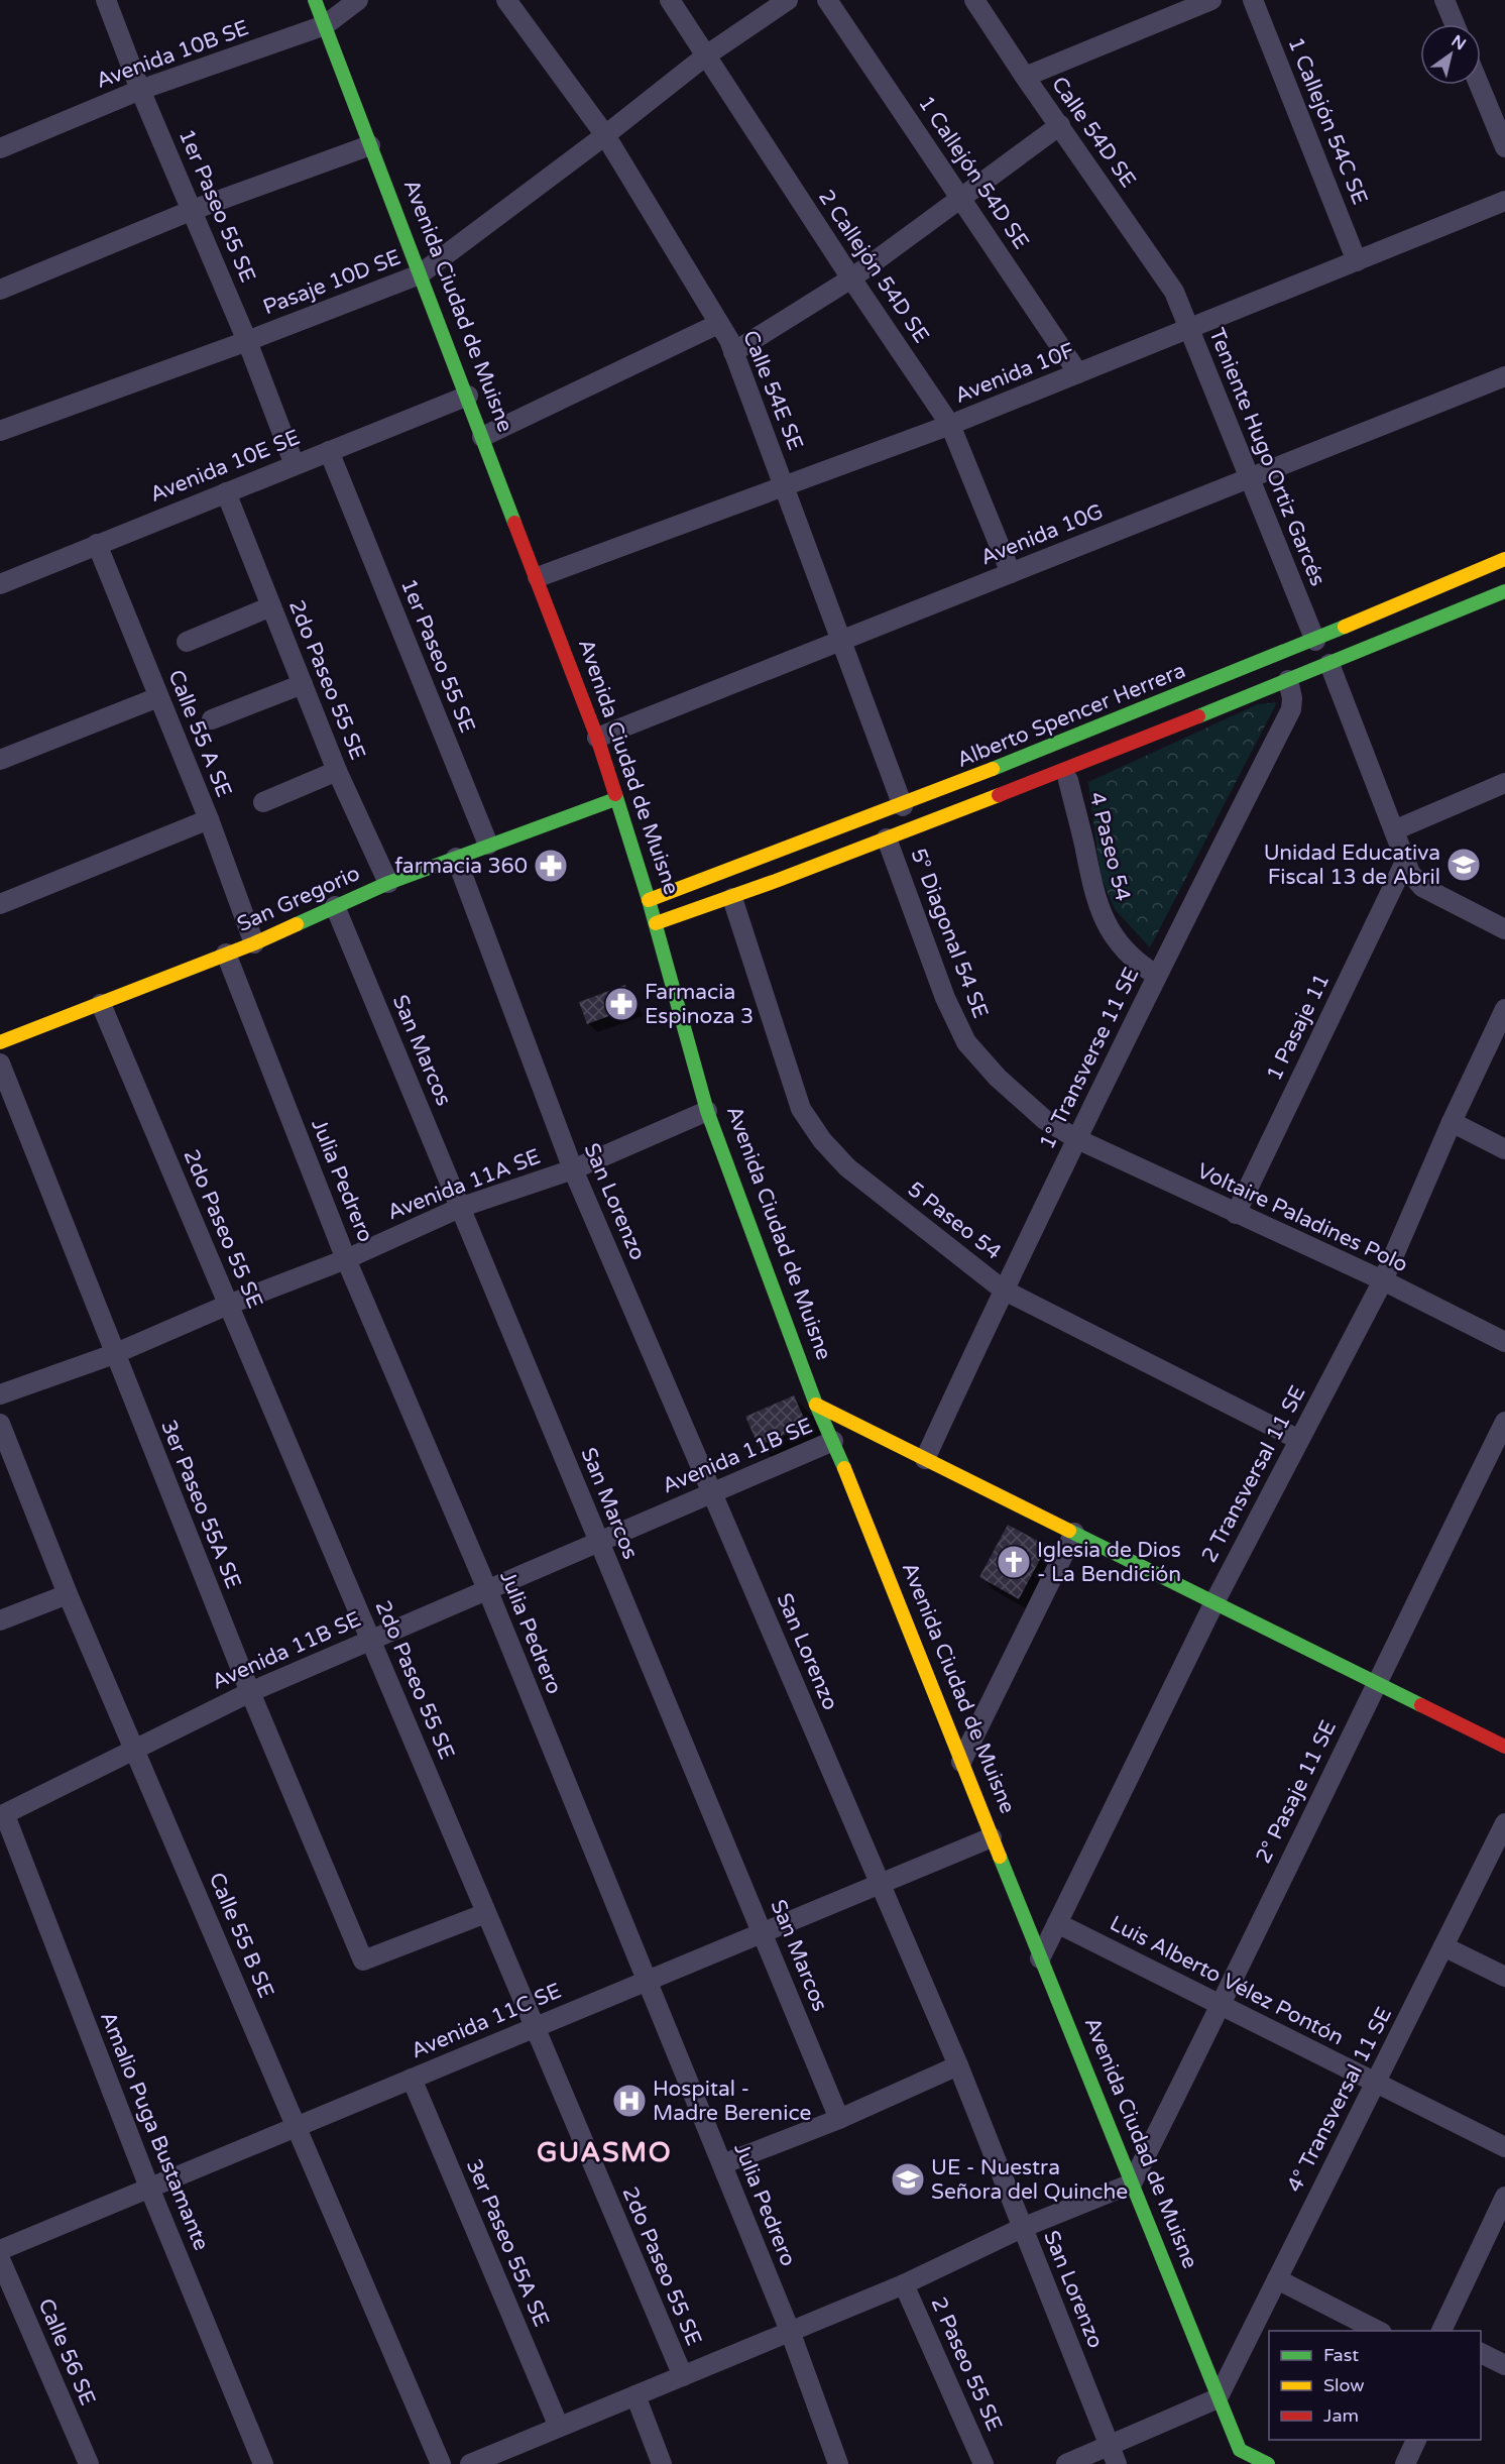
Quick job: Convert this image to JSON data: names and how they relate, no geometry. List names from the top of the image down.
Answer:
{
  "streets": {
    "street": [
      "Avenida 10B SE",
      "1 Callejón 54C SE",
      "Calle 54D SE",
      "1 Callejón 54D SE",
      "1er Paseo 55 SE",
      "2 Callejón 54D SE",
      "Pasaje 10D SE",
      "Avenida Ciudad de Muisne",
      "Avenida 10F",
      "Calle 54E SE",
      "Teniente Hugo Ortiz Garcés",
      "Avenida 10E SE",
      "Avenida 10G",
      "2do Paseo 55 SE",
      "Alberto Spencer Herrera",
      "Calle 55 A SE",
      "4 Paseo 54",
      "San Gregorio",
      "5° Diagonal 54 SE",
      "1 Pasaje 11",
      "San Marcos",
      "1° Transverse 11 SE",
      "Julia Pedrero",
      "Avenida 11A SE",
      "San Lorenzo",
      "Voltaire Paladines Polo",
      "5 Paseo 54",
      "Avenida 11B SE",
      "2 Transversal 11 SE",
      "3er Paseo 55A SE",
      "2° Pasaje 11 SE",
      "Calle 55 B SE",
      "Luis Alberto Vélez Pontón",
      "Avenida 11C SE",
      "4° Transversal 11 SE",
      "Amalio Puga Bustamante",
      "Calle 56 SE",
      "2 Paseo 55 SE"
    ]
  },
  "crossings": [
    ["Avenida 10B SE", "1er Paseo 55 SE"],
    ["Avenida 10B SE", "Avenida Ciudad de Muisne"],
    ["1 Callejón 54C SE", "Avenida 10F"],
    ["Calle 54D SE", "Teniente Hugo Ortiz Garcés"],
    ["1 Callejón 54D SE", "Avenida 10F"],
    ["1er Paseo 55 SE", "Pasaje 10D SE"],
    ["1er Paseo 55 SE", "Avenida 10E SE"],
    ["1er Paseo 55 SE", "San Gregorio"],
    ["2 Callejón 54D SE", "Pasaje 10D SE"],
    ["2 Callejón 54D SE", "Avenida 10F"],
    ["2 Callejón 54D SE", "Avenida 10G"],
    ["Pasaje 10D SE", "Avenida Ciudad de Muisne"],
    ["Pasaje 10D SE", "Calle 54E SE"],
    ["Avenida Ciudad de Muisne", "Avenida 10F"],
    ["Avenida Ciudad de Muisne", "Avenida 10E SE"],
    ["Avenida Ciudad de Muisne", "Avenida 10G"],
    ["Avenida Ciudad de Muisne", "Alberto Spencer Herrera"],
    ["Avenida Ciudad de Muisne", "San Gregorio"],
    ["Avenida Ciudad de Muisne", "Avenida 11A SE"],
    ["Avenida Ciudad de Muisne", "Avenida 11B SE"],
    ["Avenida Ciudad de Muisne", "2 Transversal 11 SE"],
    ["Avenida Ciudad de Muisne", "2° Pasaje 11 SE"],
    ["Avenida Ciudad de Muisne", "Avenida 11C SE"],
    ["Avenida Ciudad de Muisne", "4° Transversal 11 SE"],
    ["Avenida 10F", "Calle 54E SE"],
    ["Avenida 10F", "Teniente Hugo Ortiz Garcés"],
    ["Calle 54E SE", "Avenida 10G"],
    ["Calle 54E SE", "Alberto Spencer Herrera"],
    ["Teniente Hugo Ortiz Garcés", "Avenida 10G"],
    ["Teniente Hugo Ortiz Garcés", "Alberto Spencer Herrera"],
    ["Avenida 10E SE", "2do Paseo 55 SE"],
    ["Avenida 10E SE", "Calle 55 A SE"],
    ["2do Paseo 55 SE", "San Gregorio"],
    ["2do Paseo 55 SE", "Avenida 11A SE"],
    ["2do Paseo 55 SE", "Avenida 11B SE"],
    ["2do Paseo 55 SE", "3er Paseo 55A SE"],
    ["2do Paseo 55 SE", "Avenida 11C SE"],
    ["Calle 55 A SE", "San Gregorio"],
    ["4 Paseo 54", "1° Transverse 11 SE"],
    ["San Gregorio", "San Marcos"],
    ["San Gregorio", "Julia Pedrero"],
    ["San Gregorio", "San Lorenzo"],
    ["5° Diagonal 54 SE", "1° Transverse 11 SE"],
    ["5° Diagonal 54 SE", "Voltaire Paladines Polo"],
    ["1 Pasaje 11", "Voltaire Paladines Polo"],
    ["San Marcos", "Avenida 11A SE"],
    ["San Marcos", "Avenida 11B SE"],
    ["San Marcos", "Avenida 11C SE"],
    ["1° Transverse 11 SE", "Voltaire Paladines Polo"],
    ["1° Transverse 11 SE", "5 Paseo 54"],
    ["Julia Pedrero", "Avenida 11A SE"],
    ["Julia Pedrero", "Avenida 11B SE"],
    ["Julia Pedrero", "Avenida 11C SE"],
    ["Avenida 11A SE", "San Lorenzo"],
    ["Avenida 11A SE", "3er Paseo 55A SE"],
    ["San Lorenzo", "Avenida 11B SE"],
    ["San Lorenzo", "Avenida 11C SE"],
    ["Voltaire Paladines Polo", "2 Transversal 11 SE"],
    ["5 Paseo 54", "2 Transversal 11 SE"],
    ["Avenida 11B SE", "3er Paseo 55A SE"],
    ["Avenida 11B SE", "Calle 55 B SE"],
    ["Avenida 11B SE", "Amalio Puga Bustamante"],
    ["2 Transversal 11 SE", "Luis Alberto Vélez Pontón"],
    ["3er Paseo 55A SE", "Avenida 11C SE"],
    ["2° Pasaje 11 SE", "Luis Alberto Vélez Pontón"],
    ["Calle 55 B SE", "Avenida 11C SE"],
    ["Luis Alberto Vélez Pontón", "4° Transversal 11 SE"],
    ["Avenida 11C SE", "Amalio Puga Bustamante"]
  ],
  "districts": ["GUASMO"],
  "places": {
    "school or university": ["Unidad Educativa Fiscal 13 de Abril", "UE - Nuestra Señora del Quinche"],
    "pharmacy": ["farmacia 360", "Farmacia Espinoza 3"],
    "church": ["Iglesia de Dios - La Bendición"],
    "hospital": ["Hospital - Madre Berenice"]
  },
  "legend": ["Fast", "Slow", "Jam"],
  "north": "top right"
}
